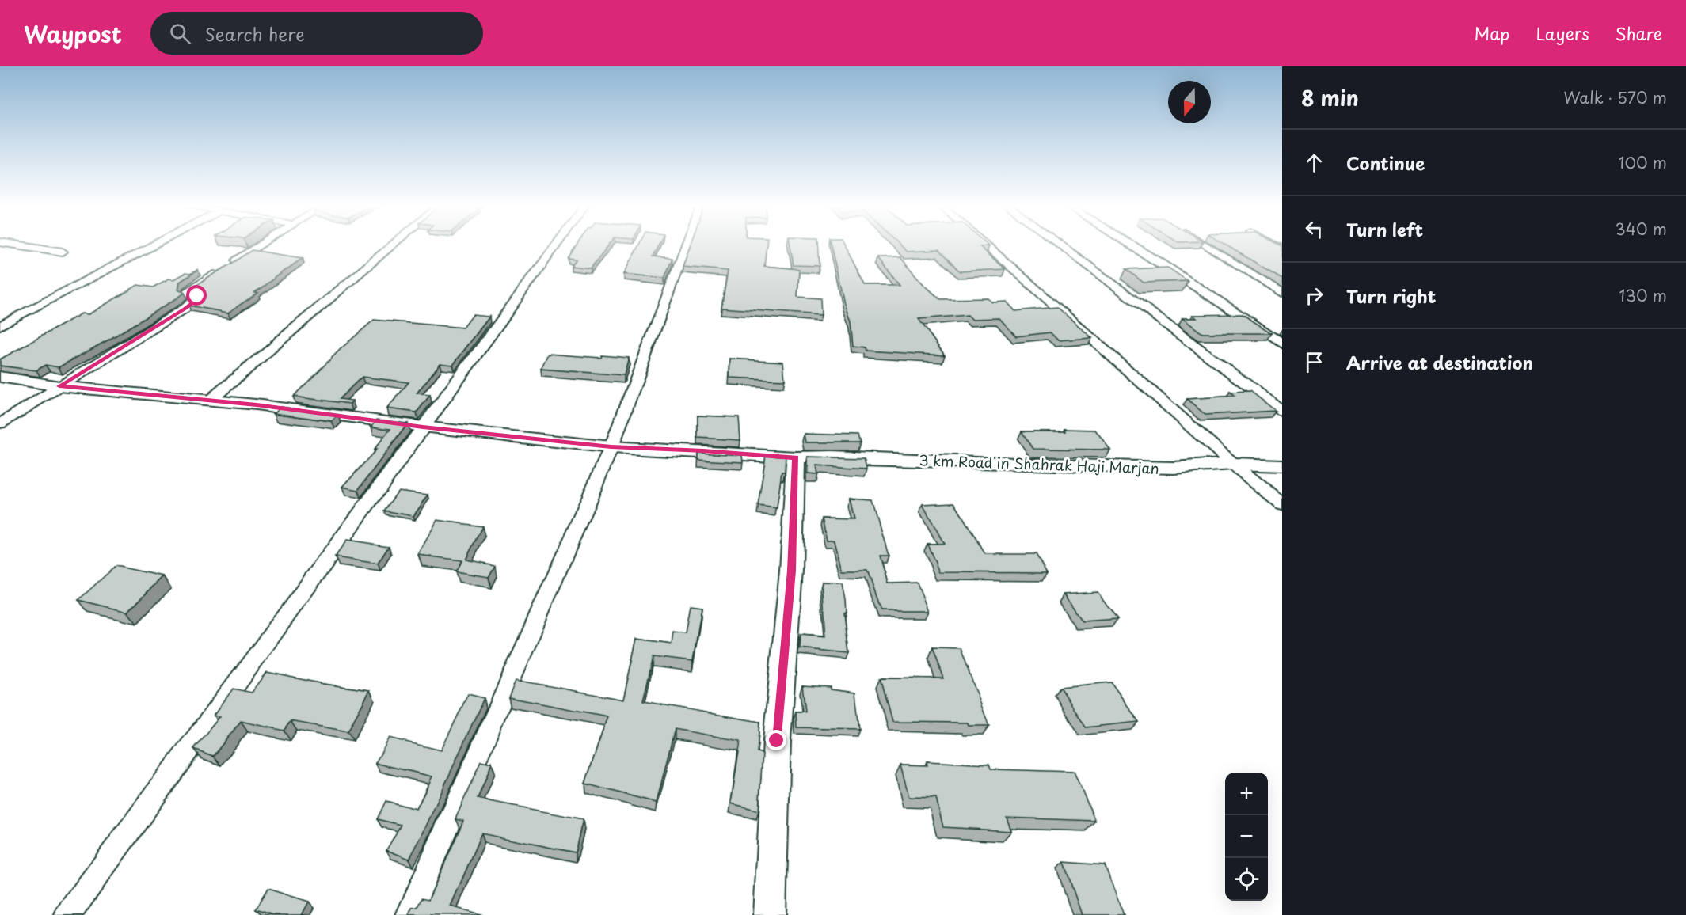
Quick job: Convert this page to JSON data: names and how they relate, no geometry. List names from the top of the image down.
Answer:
{
  "streets": {
    "street": ["3 km Road in Shahrak Haji Marjan"]
  },
  "north": "bottom",
  "page": {
    "header": "Waypost",
    "search": "Search here",
    "nav": ["Map", "Layers", "Share"],
    "heading": ["8 min", "Walk · 570 m"],
    "list": [
      ["Continue", "100 m"],
      ["Turn left", "340 m"],
      ["Turn right", "130 m"],
      "Arrive at destination"
    ],
    "map_buttons": ["+", "−"]
  }
}
